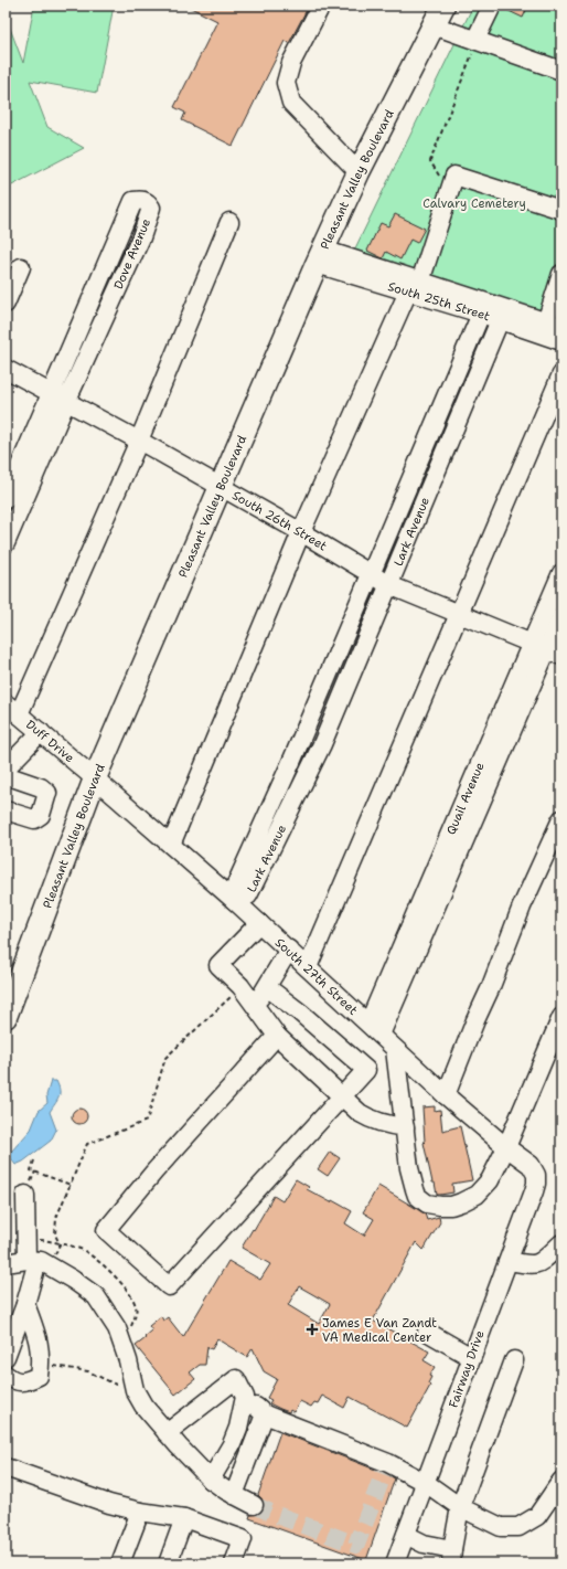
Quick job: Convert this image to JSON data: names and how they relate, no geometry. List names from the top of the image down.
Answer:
{
  "streets": {
    "main road": ["Pleasant Valley Boulevard"],
    "street": [
      "Dove Avenue",
      "South 25th Street",
      "South 26th Street",
      "Lark Avenue",
      "Duff Drive",
      "Quail Avenue",
      "South 27th Street",
      "Fairway Drive"
    ]
  },
  "crossings": [
    ["Pleasant Valley Boulevard", "South 26th Street"],
    ["Pleasant Valley Boulevard", "Duff Drive"],
    ["Pleasant Valley Boulevard", "South 27th Street"],
    ["Dove Avenue", "South 26th Street"],
    ["South 25th Street", "Lark Avenue"],
    ["South 26th Street", "Lark Avenue"],
    ["South 26th Street", "Quail Avenue"],
    ["Lark Avenue", "South 27th Street"],
    ["Duff Drive", "South 27th Street"],
    ["Quail Avenue", "South 27th Street"],
    ["South 27th Street", "Fairway Drive"]
  ],
  "parks": ["Calvary Cemetery"],
  "places": {
    "health": ["James E Van Zandt VA Medical Center"]
  }
}
